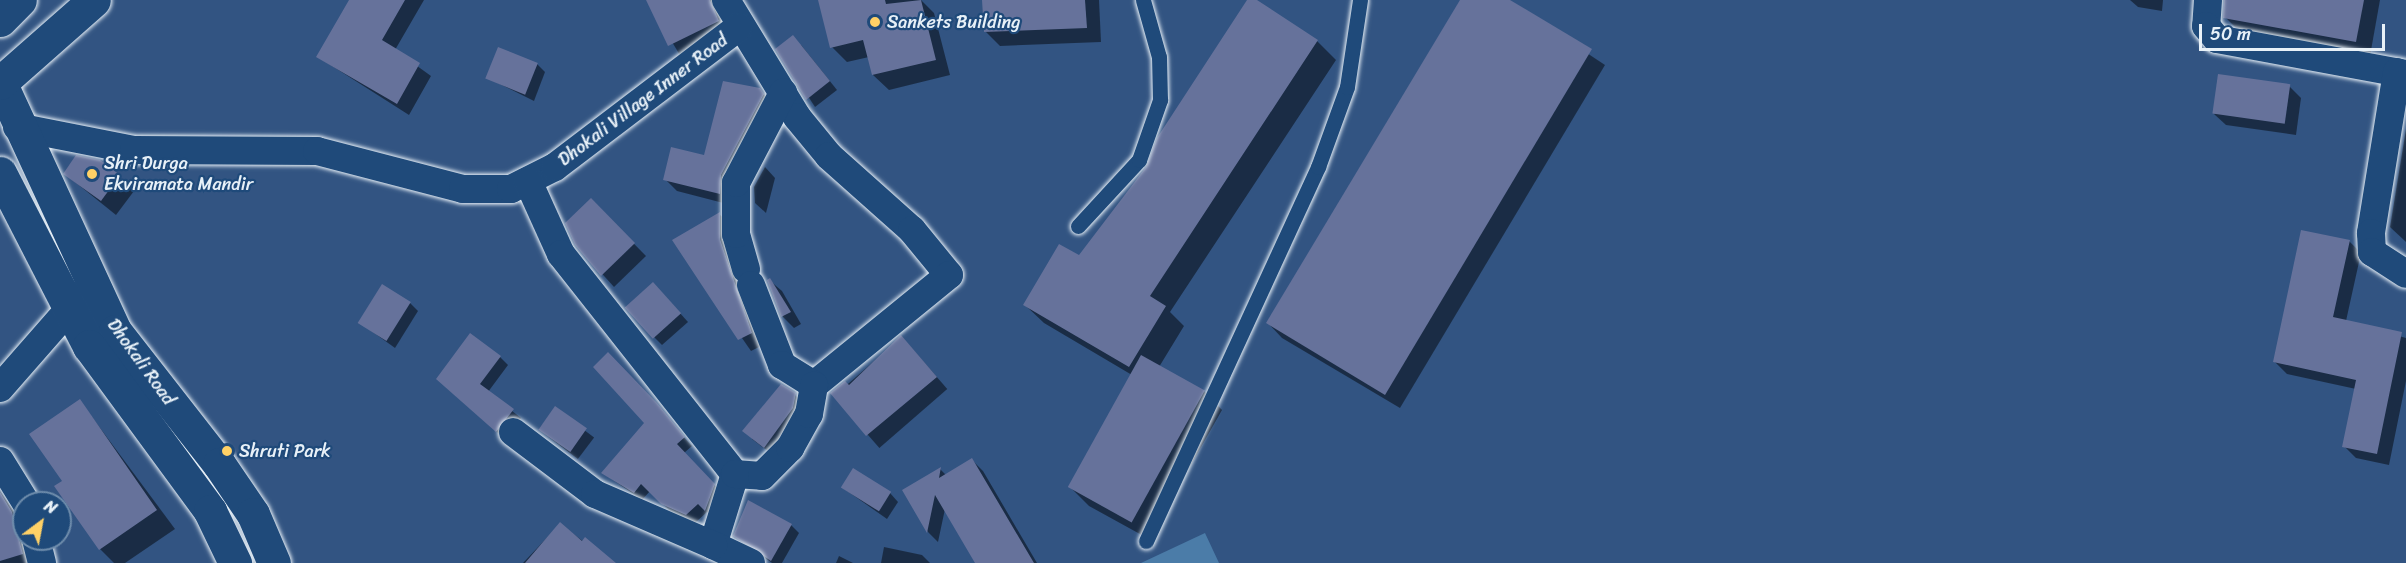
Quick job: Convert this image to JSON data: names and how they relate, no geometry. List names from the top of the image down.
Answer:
{
  "streets": {
    "street": ["Dhokali Village Inner Road", "Dhokali Road"]
  },
  "crossings": [
    ["Dhokali Village Inner Road", "Dhokali Road"]
  ],
  "places": ["Sankets Building", "Shri Durga Ekviramata Mandir", "Shruti Park"],
  "scale_bar": "50 m",
  "north": "top right"
}
